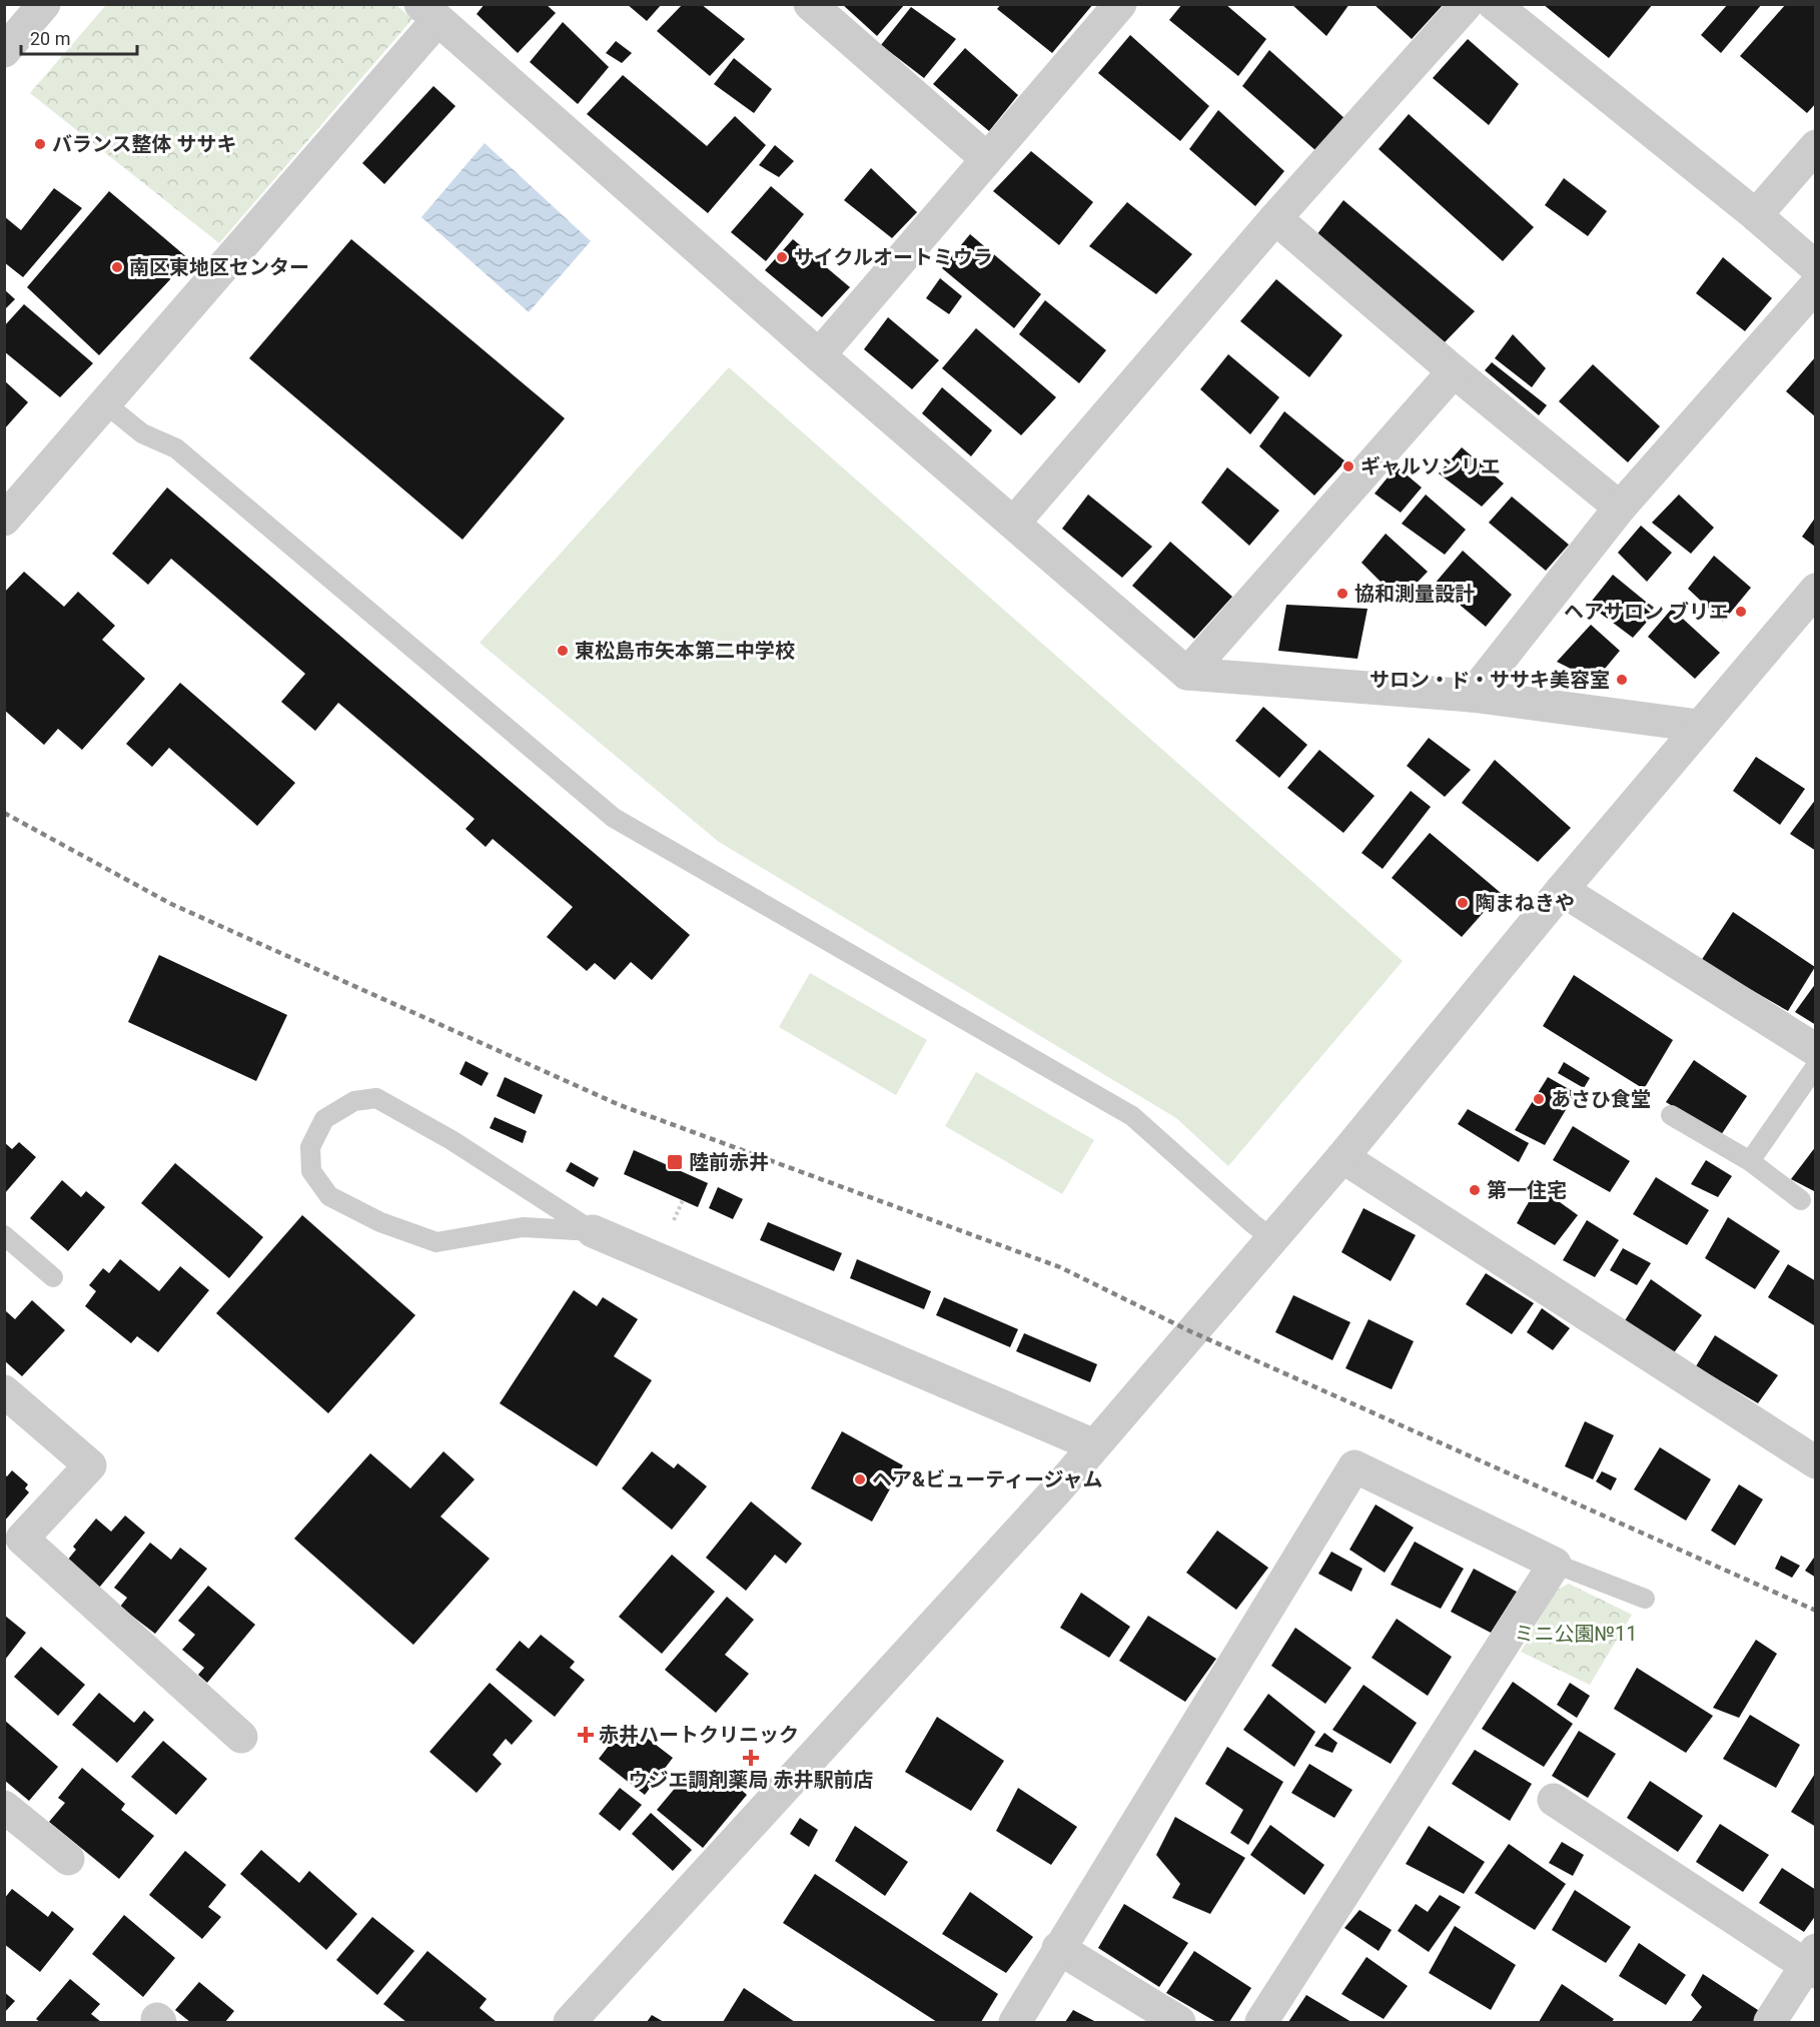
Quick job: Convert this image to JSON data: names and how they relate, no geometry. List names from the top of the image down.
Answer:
{
  "parks": ["ミニ公園№11"],
  "places": {
    "other": [
      "バランス整体 ササキ",
      "サイクルオートミウラ",
      "南区東地区センター",
      "ギャルソンリエ",
      "協和測量設計",
      "ヘアサロン ブリエ",
      "東松島市矢本第二中学校",
      "サロン・ド・ササキ美容室",
      "陶まねきや",
      "あさひ食堂",
      "第一住宅",
      "ヘア&ビューティージャム"
    ],
    "transit": ["陸前赤井"],
    "health": ["赤井ハートクリニック", "ウジエ調剤薬局 赤井駅前店"]
  },
  "scale_bar": "20 m"
}
